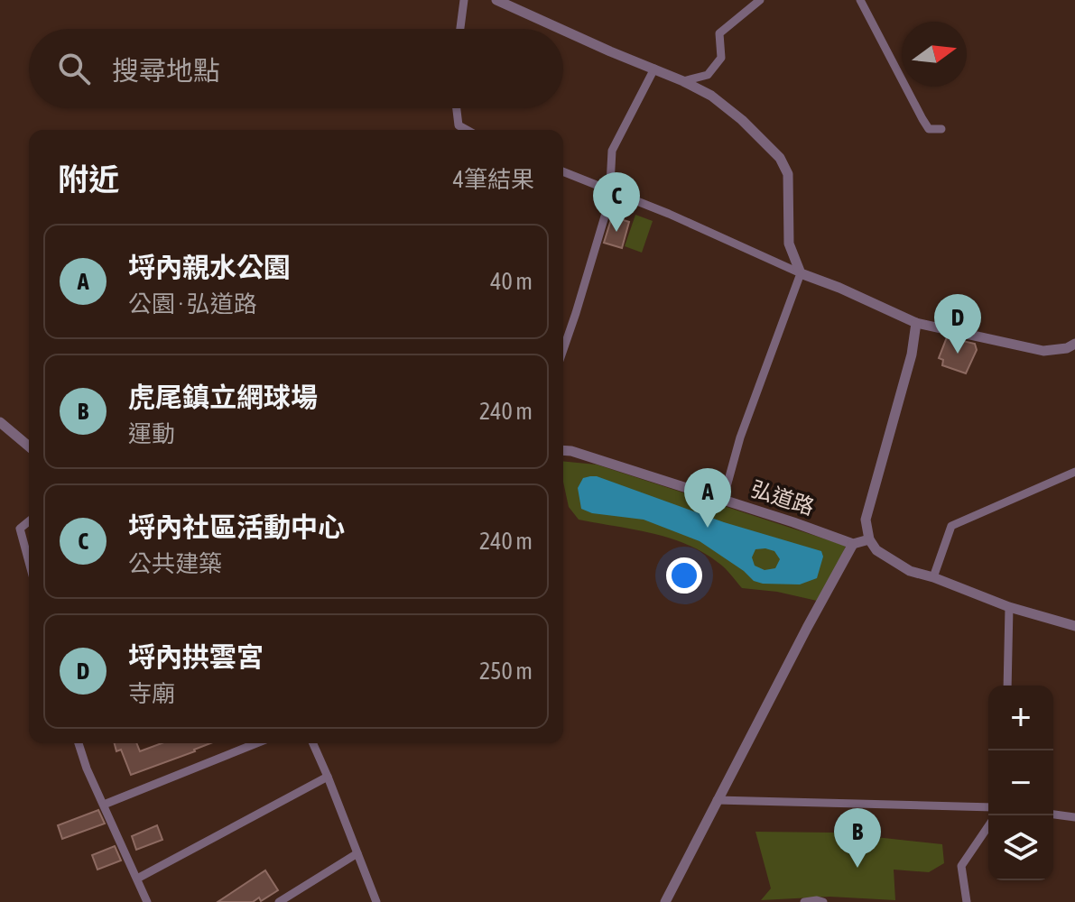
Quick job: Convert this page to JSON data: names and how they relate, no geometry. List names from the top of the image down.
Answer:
{
  "streets": {
    "street": ["弘道路"]
  },
  "north": "right",
  "page": {
    "search": "搜尋地點",
    "heading": ["附近", "4筆結果"],
    "pins": [
      "C",
      "D",
      "A",
      "B"
    ],
    "list": [
      {
        "mark": "A",
        "name": "埒內親水公園",
        "note": "公園 · 弘道路",
        "value": "40 m"
      },
      {
        "mark": "B",
        "name": "虎尾鎮立網球場",
        "note": "運動",
        "value": "240 m"
      },
      {
        "mark": "C",
        "name": "埒內社區活動中心",
        "note": "公共建築",
        "value": "240 m"
      },
      {
        "mark": "D",
        "name": "埒內拱雲宮",
        "note": "寺廟",
        "value": "250 m"
      }
    ],
    "map_buttons": ["+", "−"]
  }
}
